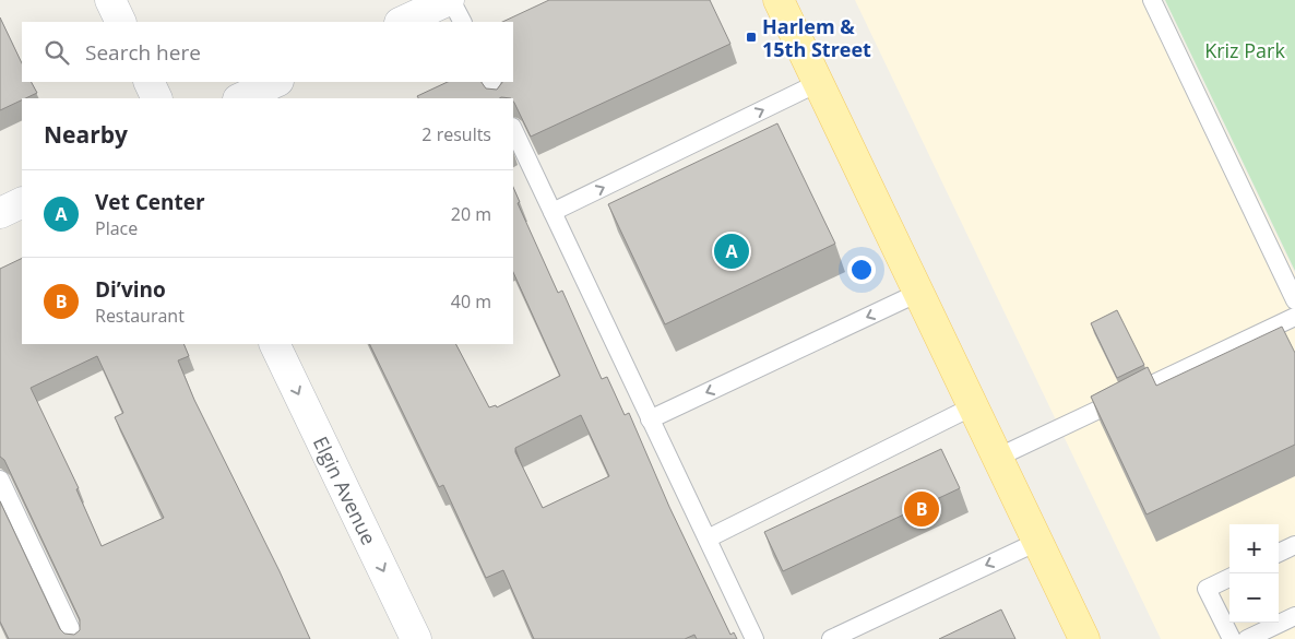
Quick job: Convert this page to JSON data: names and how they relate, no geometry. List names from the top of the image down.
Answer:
{
  "streets": {
    "street": ["Elgin Avenue"]
  },
  "one_way": ["Elgin Avenue"],
  "parks": ["Kriz Park"],
  "places": {
    "transit": ["Harlem & 15th Street"]
  },
  "page": {
    "search": "Search here",
    "heading": ["Nearby", "2 results"],
    "list": [
      {
        "mark": "A",
        "name": "Vet Center",
        "note": "Place",
        "value": "20 m"
      },
      {
        "mark": "B",
        "name": "Di’vino",
        "note": "Restaurant",
        "value": "40 m"
      }
    ],
    "pins": ["A", "B"],
    "map_buttons": ["+", "−"]
  }
}
